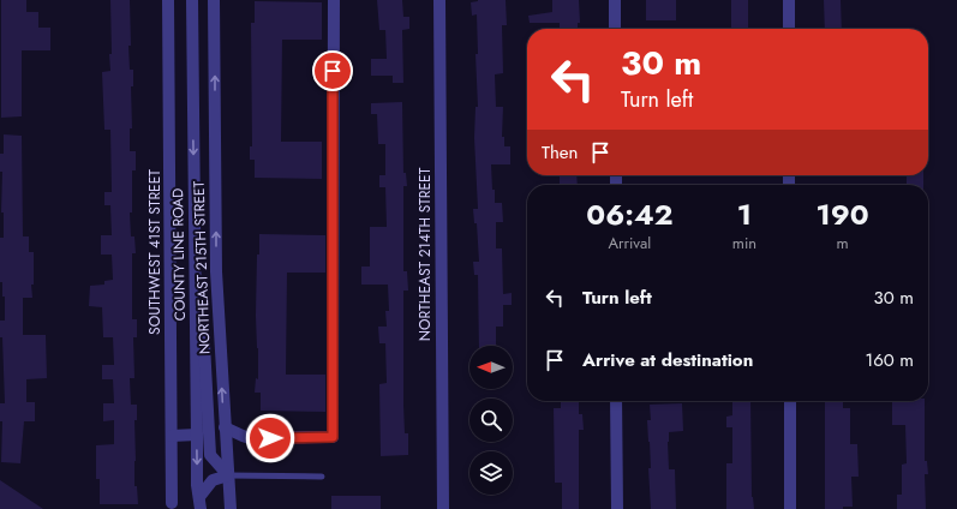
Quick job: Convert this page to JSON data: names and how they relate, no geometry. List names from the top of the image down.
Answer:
{
  "streets": {
    "street": [
      "SOUTHWEST 41ST STREET",
      "COUNTY LINE ROAD",
      "NORTHEAST 214TH STREET",
      "NORTHEAST 215TH STREET"
    ]
  },
  "one_way": ["COUNTY LINE ROAD"],
  "north": "left",
  "page": {
    "turn": ["30 m", "Turn left"],
    "then": "Then",
    "eta": [
      "06:42",
      "Arrival",
      "1",
      "min",
      "190",
      "m"
    ],
    "list": [
      {
        "name": "Turn left",
        "value": "30 m"
      },
      {
        "name": "Arrive at destination",
        "value": "160 m"
      }
    ]
  }
}
